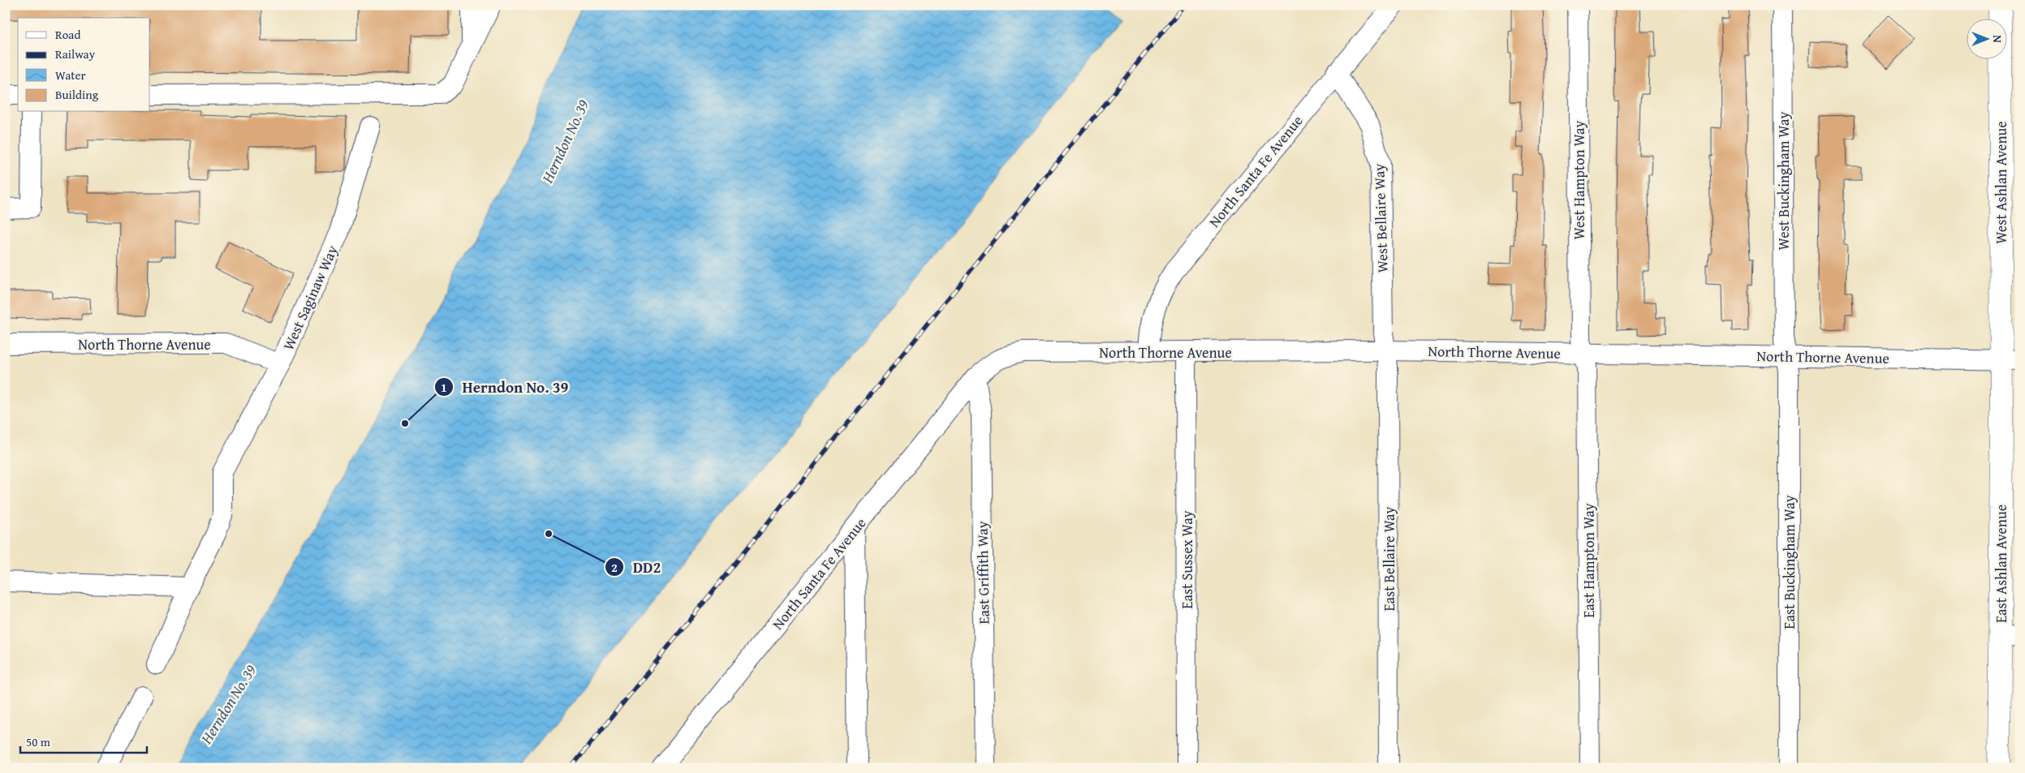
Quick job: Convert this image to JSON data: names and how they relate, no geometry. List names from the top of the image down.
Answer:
{
  "streets": {
    "main road": ["West Ashlan Avenue", "East Ashlan Avenue"],
    "street": [
      "North Santa Fe Avenue",
      "West Hampton Way",
      "West Buckingham Way",
      "West Bellaire Way",
      "West Saginaw Way",
      "North Thorne Avenue",
      "East Bellaire Way",
      "East Sussex Way",
      "East Hampton Way",
      "East Buckingham Way",
      "East Griffith Way"
    ]
  },
  "crossings": [
    ["North Santa Fe Avenue", "West Bellaire Way"],
    ["North Santa Fe Avenue", "North Thorne Avenue"],
    ["North Santa Fe Avenue", "East Griffith Way"],
    ["West Hampton Way", "North Thorne Avenue"],
    ["West Hampton Way", "East Hampton Way"],
    ["West Buckingham Way", "North Thorne Avenue"],
    ["West Buckingham Way", "East Buckingham Way"],
    ["West Ashlan Avenue", "North Thorne Avenue"],
    ["West Ashlan Avenue", "East Ashlan Avenue"],
    ["West Bellaire Way", "North Thorne Avenue"],
    ["West Bellaire Way", "East Bellaire Way"],
    ["West Saginaw Way", "North Thorne Avenue"],
    ["North Thorne Avenue", "East Bellaire Way"],
    ["North Thorne Avenue", "East Sussex Way"],
    ["North Thorne Avenue", "East Hampton Way"],
    ["North Thorne Avenue", "East Buckingham Way"],
    ["North Thorne Avenue", "East Ashlan Avenue"],
    ["North Thorne Avenue", "East Griffith Way"]
  ],
  "water": ["Herndon No. 39"],
  "places": ["Herndon No. 39", "DD2"],
  "legend": [
    "Road",
    "Railway",
    "Water",
    "Building"
  ],
  "scale_bar": "50 m",
  "north": "right"
}
